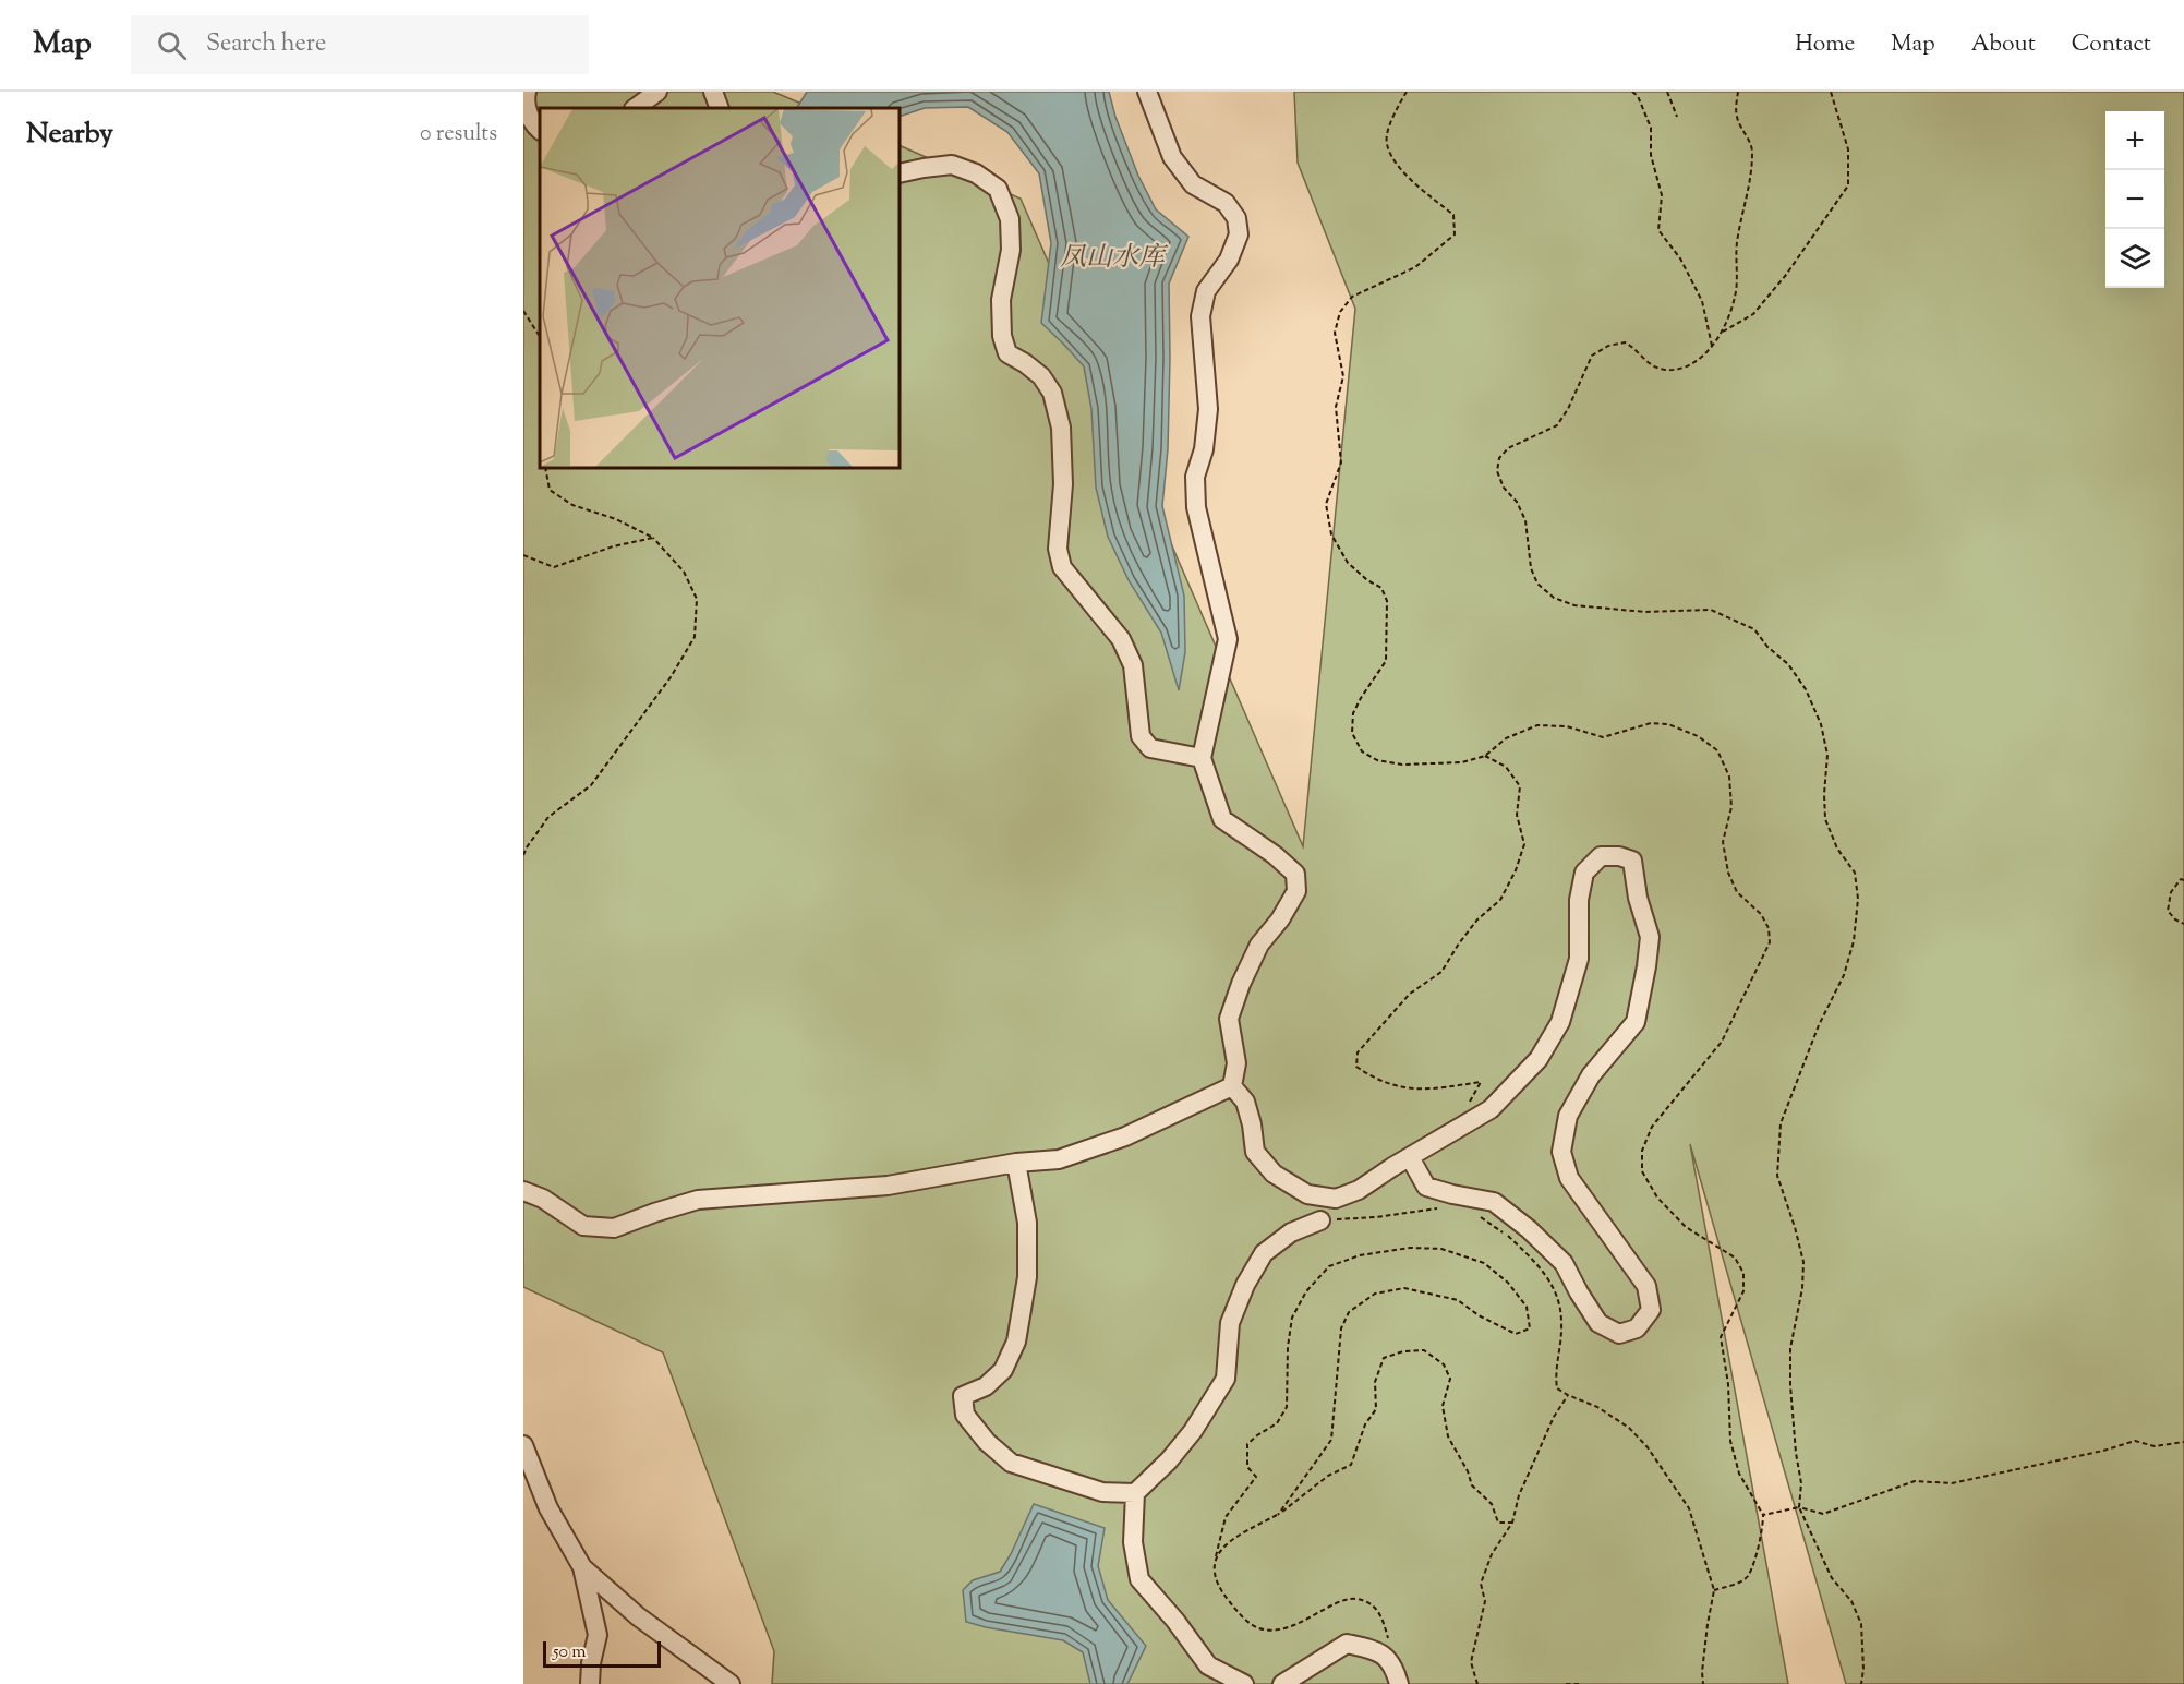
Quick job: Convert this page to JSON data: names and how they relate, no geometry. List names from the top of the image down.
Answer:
{
  "water": ["凤山水库"],
  "scale_bar": "50 m",
  "page": {
    "header": "Map",
    "search": "Search here",
    "nav": [
      "Home",
      "Map",
      "About",
      "Contact"
    ],
    "heading": ["Nearby", "0 results"],
    "map_buttons": ["+", "−"],
    "scale": "50 m"
  }
}
